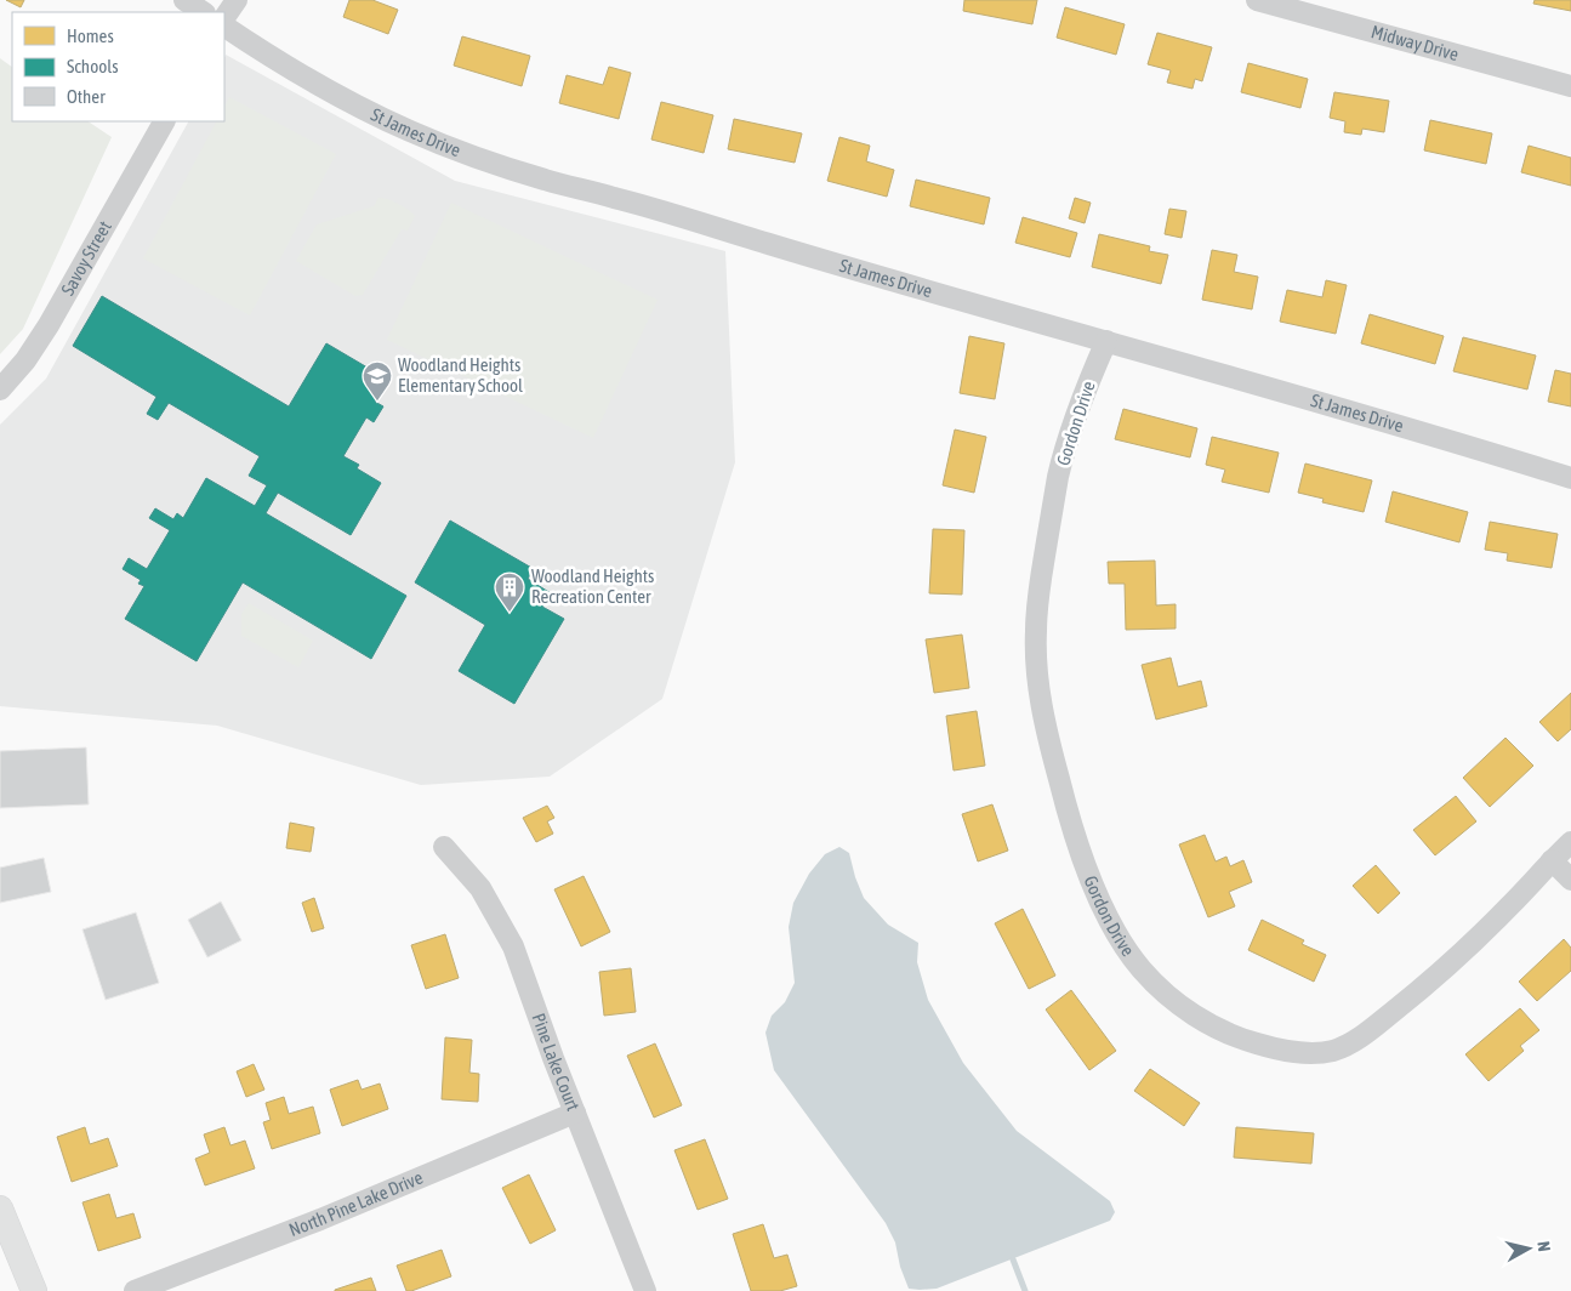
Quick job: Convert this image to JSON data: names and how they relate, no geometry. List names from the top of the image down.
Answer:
{
  "streets": {
    "street": [
      "Midway Drive",
      "St James Drive",
      "Savoy Street",
      "Gordon Drive",
      "Pine Lake Court",
      "North Pine Lake Drive"
    ]
  },
  "crossings": [
    ["St James Drive", "Gordon Drive"],
    ["Pine Lake Court", "North Pine Lake Drive"]
  ],
  "places": {
    "school or university": ["Woodland Heights Elementary School"],
    "building": ["Woodland Heights Recreation Center"]
  },
  "legend": ["Homes", "Schools", "Other"],
  "north": "right"
}
